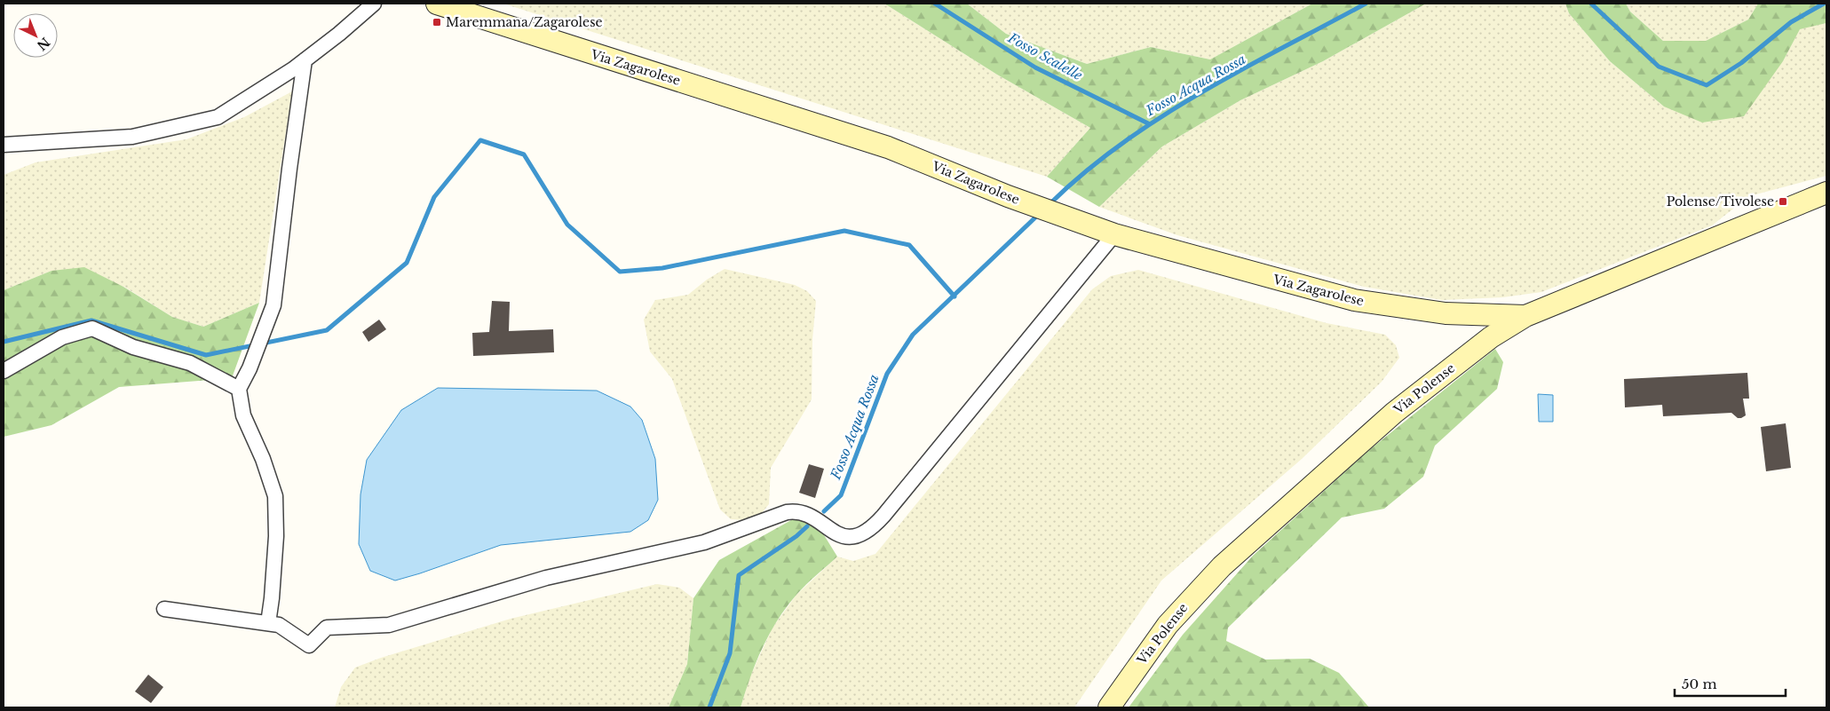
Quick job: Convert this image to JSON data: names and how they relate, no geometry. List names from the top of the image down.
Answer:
{
  "streets": {
    "main road": ["Via Zagarolese", "Via Polense"]
  },
  "crossings": [
    ["Via Zagarolese", "Via Polense"]
  ],
  "water": ["Fosso Scalelle", "Fosso Acqua Rossa"],
  "places": {
    "transit": ["Maremmana/Zagarolese", "Polense/Tivolese"]
  },
  "scale_bar": "50 m",
  "north": "bottom right"
}
